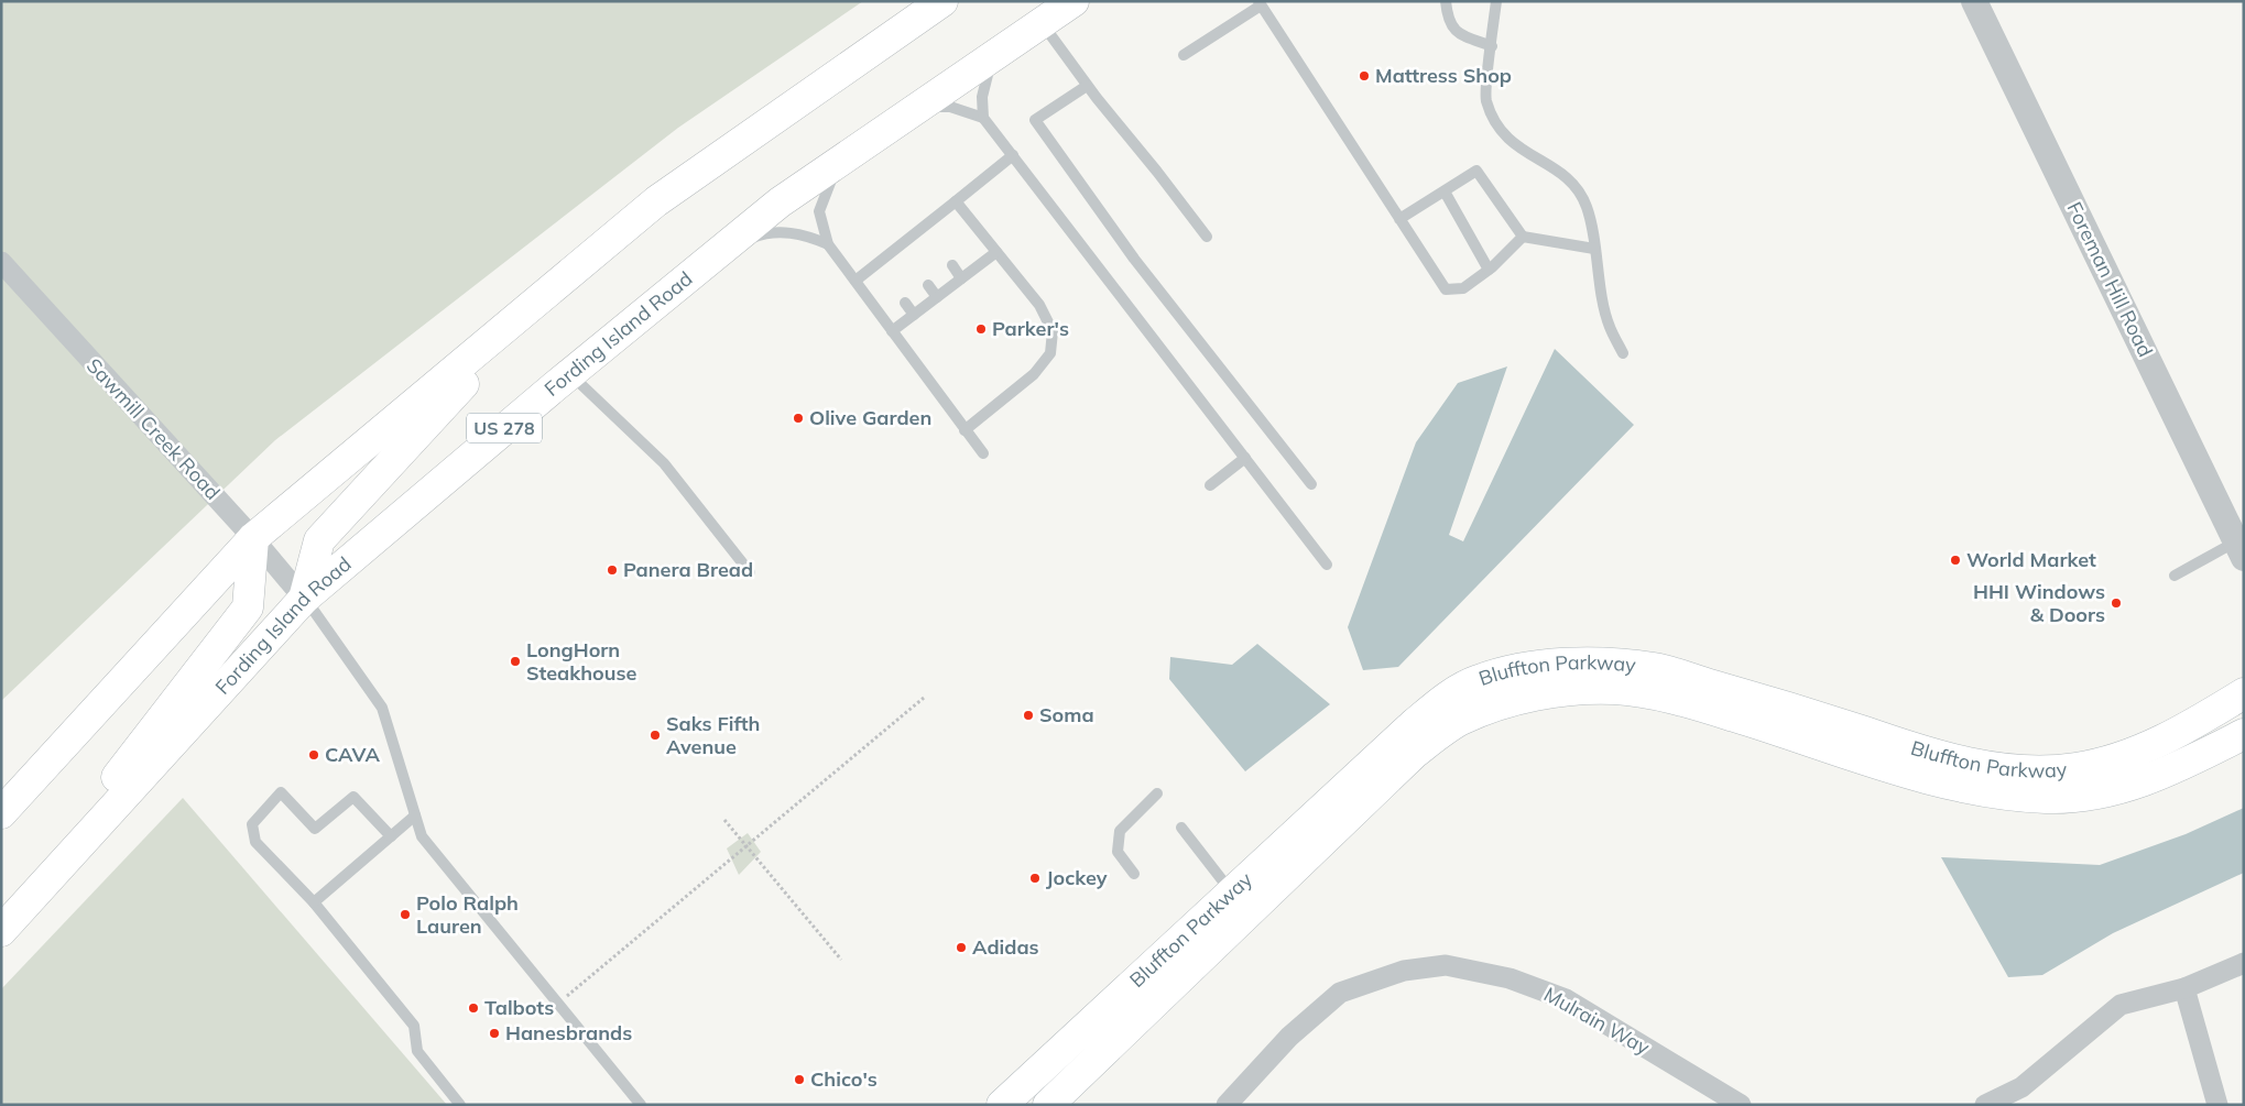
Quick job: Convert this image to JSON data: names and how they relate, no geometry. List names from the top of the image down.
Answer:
{
  "streets": {
    "main road": ["Fording Island Road", "US 278", "Bluffton Parkway"],
    "street": ["Foreman Hill Road", "Sawmill Creek Road", "Mulrain Way"]
  },
  "crossings": [
    ["Fording Island Road", "Sawmill Creek Road"]
  ],
  "places": [
    "Mattress Shop",
    "Parker's",
    "Olive Garden",
    "World Market",
    "Panera Bread",
    "HHI Windows & Doors",
    "LongHorn Steakhouse",
    "Soma",
    "Saks Fifth Avenue",
    "CAVA",
    "Jockey",
    "Polo Ralph Lauren",
    "Adidas",
    "Talbots",
    "Hanesbrands",
    "Chico's"
  ]
}
